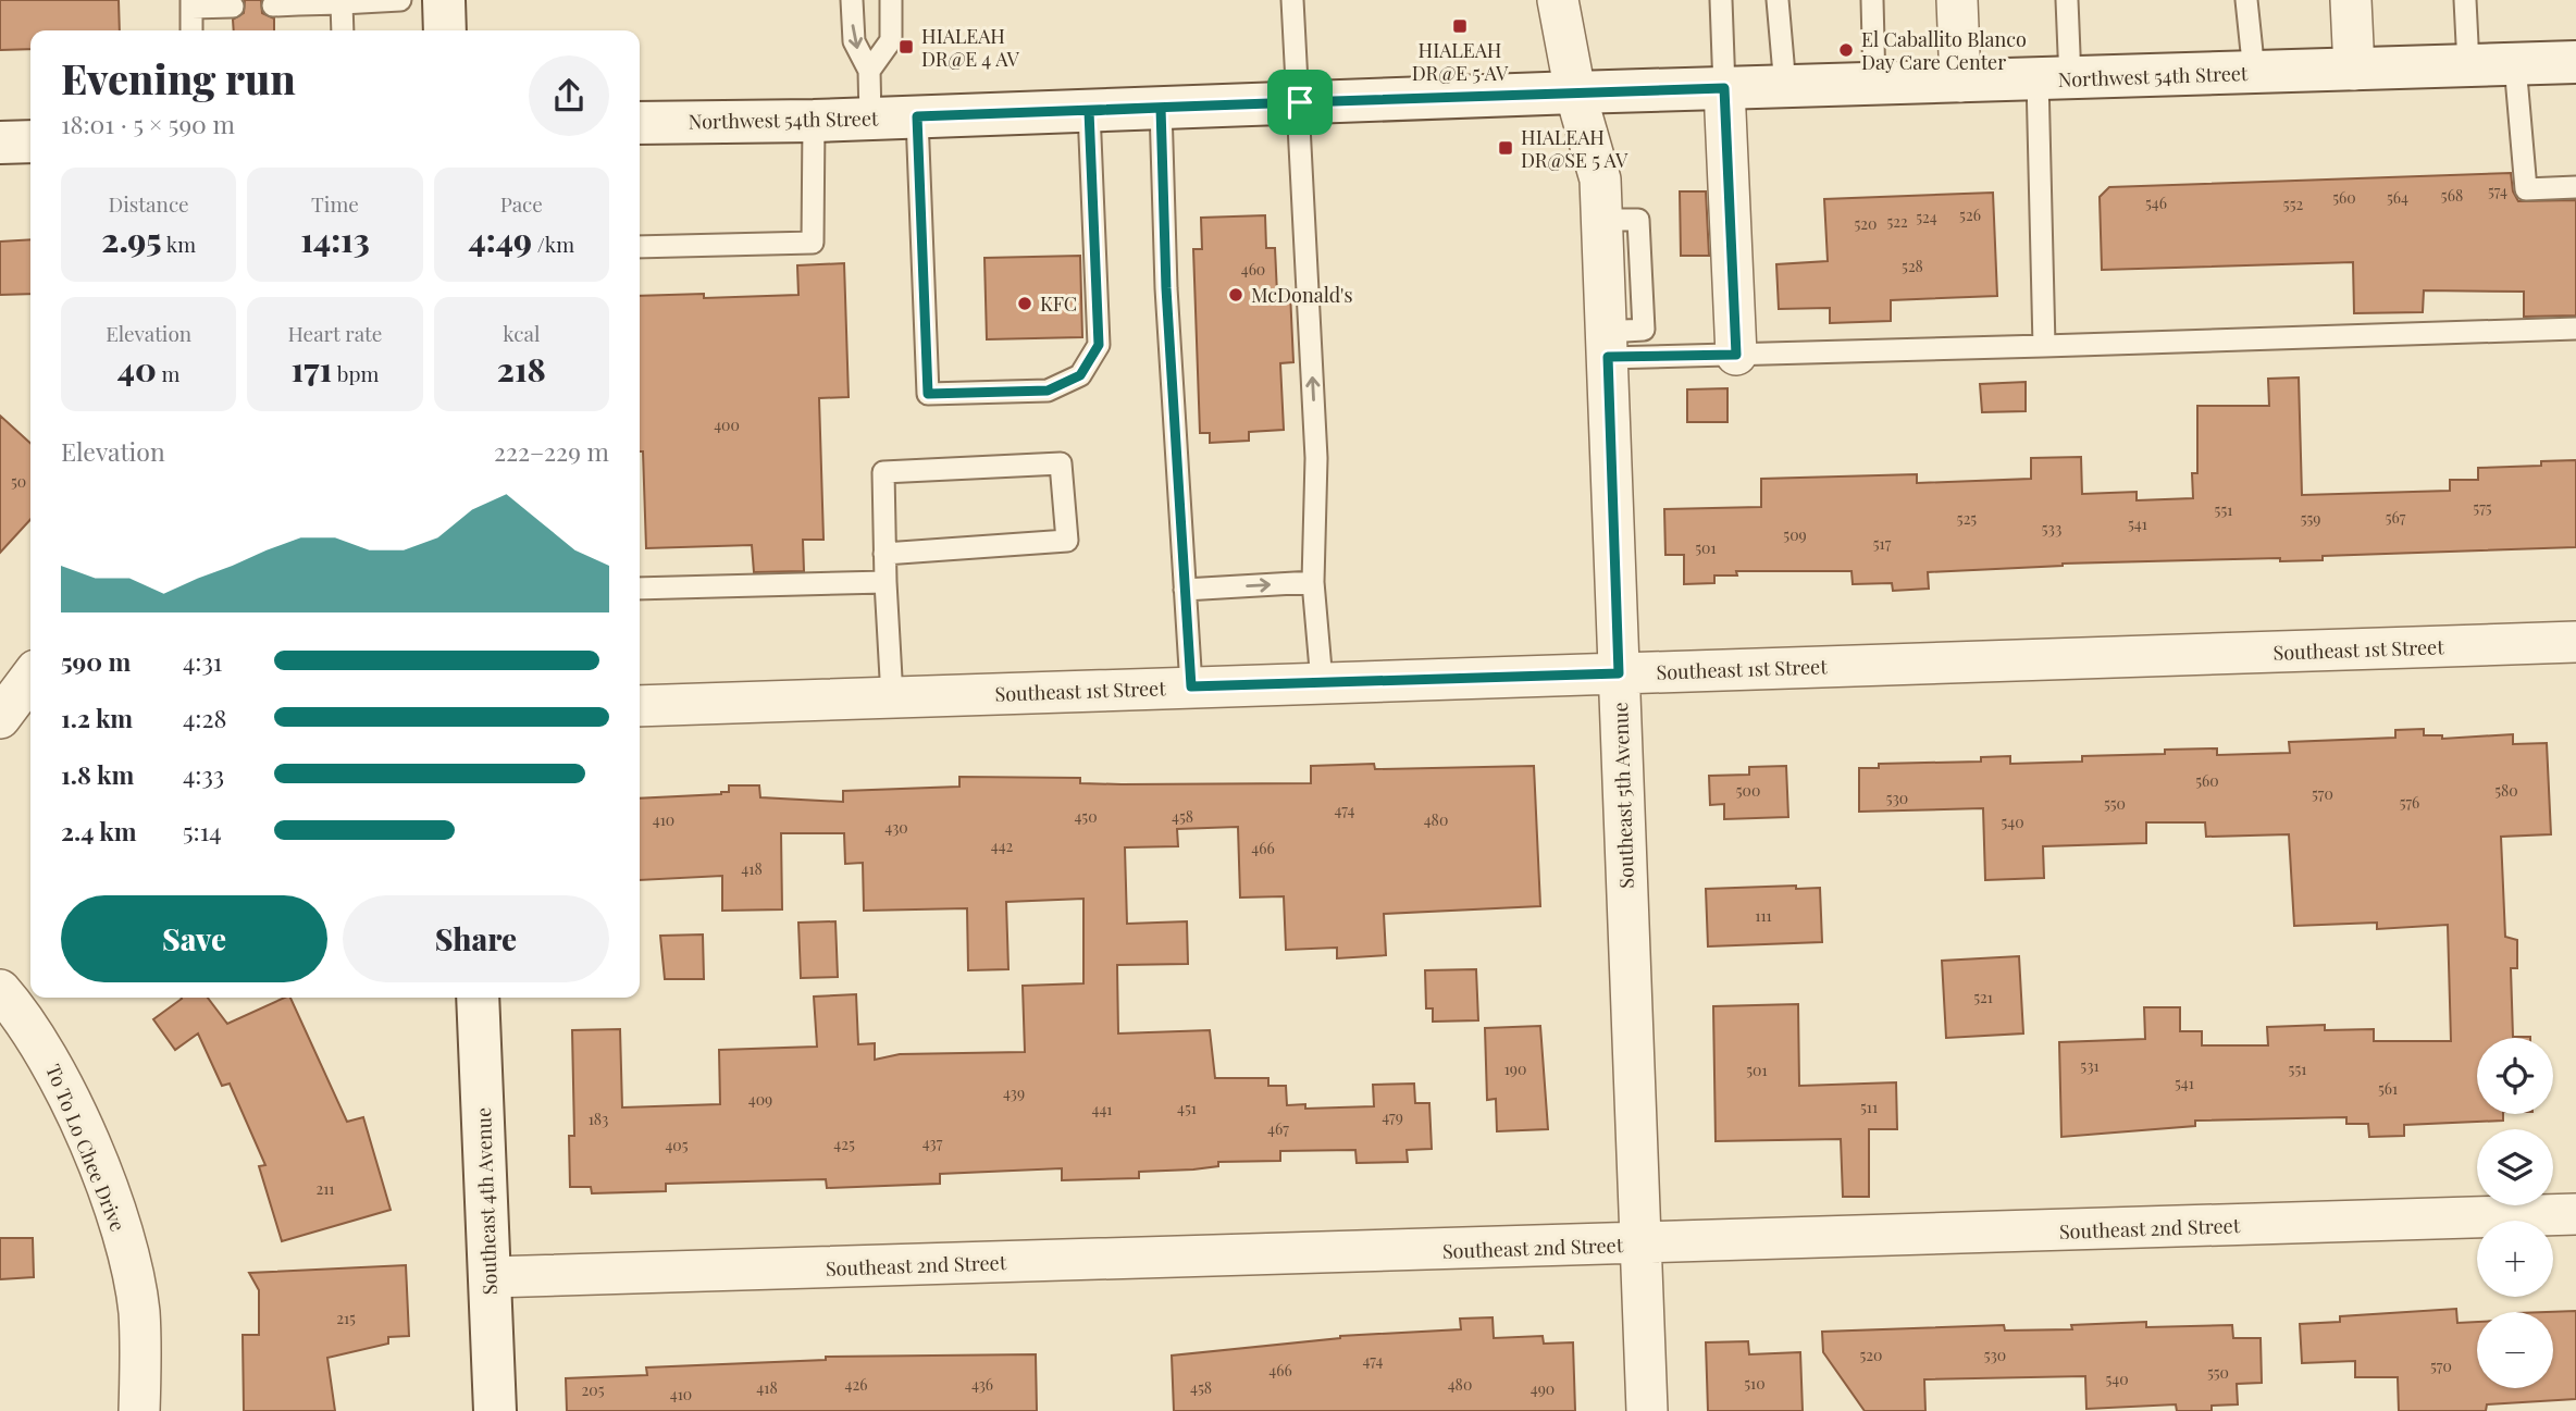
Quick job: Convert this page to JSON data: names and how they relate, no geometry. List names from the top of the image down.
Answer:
{
  "streets": {
    "main road": ["Northwest 54th Street", "Southeast 4th Avenue"],
    "street": [
      "Southeast 1st Street",
      "Southeast 5th Avenue",
      "To To Lo Chee Drive",
      "Southeast 2nd Street"
    ]
  },
  "crossings": [
    ["Northwest 54th Street", "Southeast 5th Avenue"],
    ["Southeast 1st Street", "Southeast 5th Avenue"],
    ["Southeast 5th Avenue", "Southeast 2nd Street"],
    ["Southeast 4th Avenue", "Southeast 2nd Street"]
  ],
  "places": {
    "transit": ["HIALEAH DR@E 5 AV", "HIALEAH DR@E 4 AV", "HIALEAH DR@SE 5 AV"],
    "other": ["El Caballito Blanco Day Care Center", "McDonald's", "KFC"]
  },
  "house_numbers": [
    "574",
    "568",
    "560",
    "564",
    "546",
    "552",
    "526",
    "524",
    "522",
    "520",
    "528",
    "460",
    "400",
    "50",
    "575",
    "551",
    "567",
    "525",
    "559",
    "541",
    "533",
    "509",
    "517",
    "501",
    "560",
    "500",
    "580",
    "570",
    "530",
    "576",
    "550",
    "474",
    "450",
    "458",
    "410",
    "480",
    "540",
    "430",
    "442",
    "466",
    "418",
    "111",
    "521",
    "531",
    "190",
    "551",
    "501",
    "541",
    "561",
    "439",
    "409",
    "511",
    "451",
    "441",
    "479",
    "183",
    "467",
    "437",
    "425",
    "405",
    "211",
    "215",
    "520",
    "530",
    "474",
    "570",
    "466",
    "550",
    "540",
    "510",
    "426",
    "436",
    "480",
    "418",
    "458",
    "490",
    "205",
    "410"
  ],
  "page": {
    "heading": ["Evening run", "18:01 · 5 × 590 m"],
    "stats": [
      ["Distance", "2.95 km"],
      ["Time", "14:13"],
      ["Pace", "4:49 /km"],
      ["Elevation", "40 m"],
      ["Heart rate", "171 bpm"],
      ["kcal", "218"]
    ],
    "chart": ["Elevation", "222–229 m"],
    "list": [
      {
        "name": "590 m",
        "note": "4:31"
      },
      {
        "name": "1.2 km",
        "note": "4:28"
      },
      {
        "name": "1.8 km",
        "note": "4:33"
      },
      {
        "name": "2.4 km",
        "note": "5:14"
      }
    ],
    "buttons": ["Save", "Share"],
    "map_buttons": ["+", "−"]
  }
}
